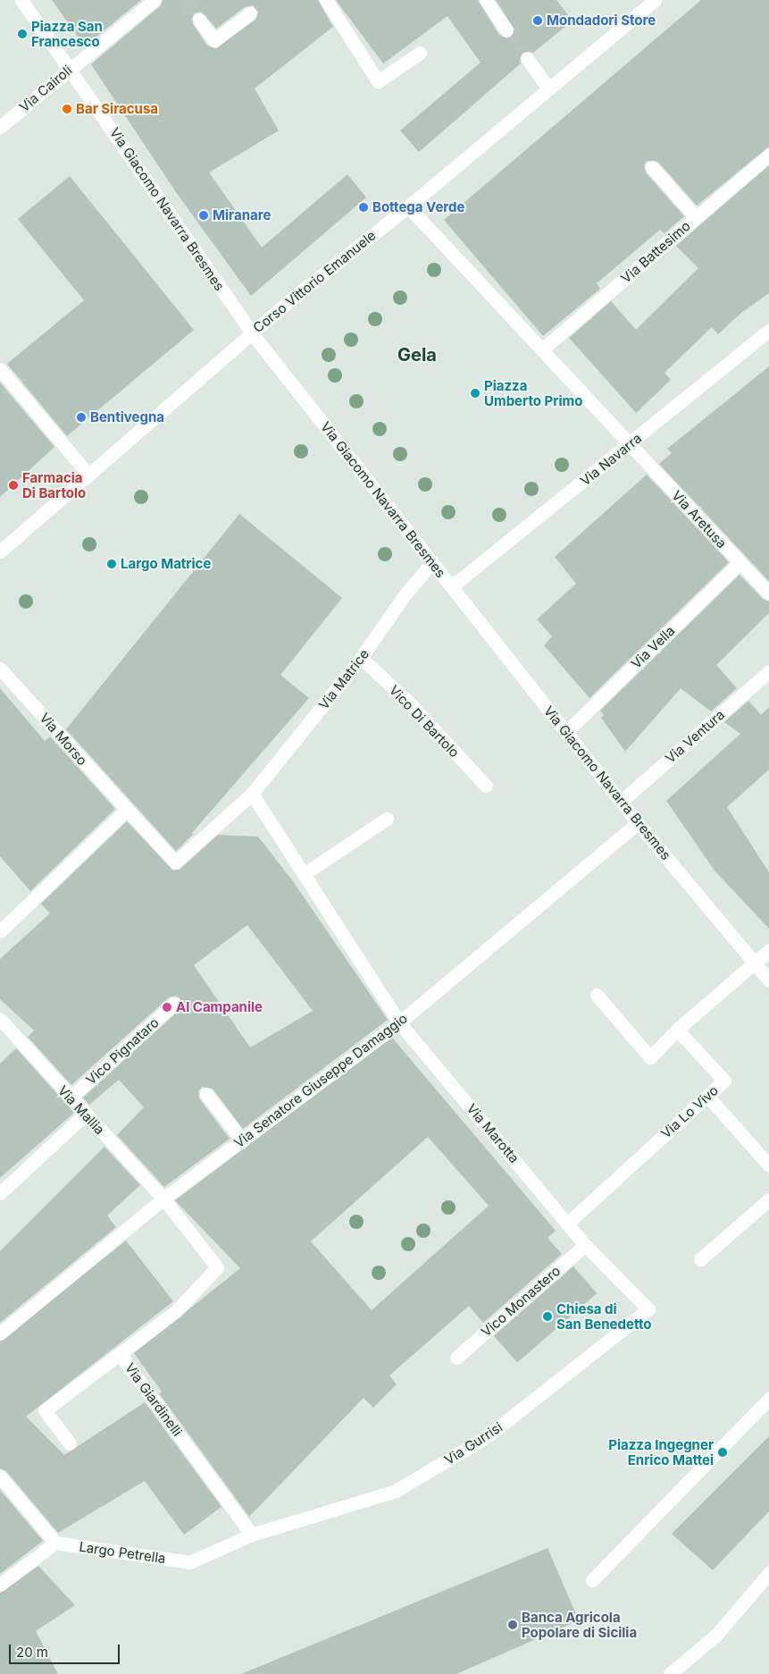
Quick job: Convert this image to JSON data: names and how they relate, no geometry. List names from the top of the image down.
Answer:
{
  "streets": {
    "street": [
      "Via Cairoli",
      "Via Giacomo Navarra Bresmes",
      "Via Battesimo",
      "Corso Vittorio Emanuele",
      "Via Navarra",
      "Via Aretusa",
      "Via Vella",
      "Via Matrice",
      "Vico Di Bartolo",
      "Via Ventura",
      "Via Morso",
      "Vico Pignataro",
      "Via Senatore Giuseppe Damaggio",
      "Via Mallia",
      "Via Lo Vivo",
      "Via Marotta",
      "Vico Monastero",
      "Via Giardinelli",
      "Via Gurrisi",
      "Largo Petrella"
    ]
  },
  "crossings": [
    ["Via Cairoli", "Via Giacomo Navarra Bresmes"],
    ["Via Giacomo Navarra Bresmes", "Corso Vittorio Emanuele"],
    ["Via Giacomo Navarra Bresmes", "Via Navarra"],
    ["Via Giacomo Navarra Bresmes", "Via Vella"],
    ["Via Giacomo Navarra Bresmes", "Via Matrice"],
    ["Via Giacomo Navarra Bresmes", "Via Ventura"],
    ["Via Giacomo Navarra Bresmes", "Via Senatore Giuseppe Damaggio"],
    ["Via Navarra", "Via Aretusa"],
    ["Via Aretusa", "Via Vella"],
    ["Via Matrice", "Vico Di Bartolo"],
    ["Via Matrice", "Via Morso"],
    ["Vico Pignataro", "Via Mallia"],
    ["Via Senatore Giuseppe Damaggio", "Via Mallia"],
    ["Via Senatore Giuseppe Damaggio", "Via Marotta"],
    ["Via Senatore Giuseppe Damaggio", "Via Giardinelli"],
    ["Via Mallia", "Via Giardinelli"],
    ["Via Lo Vivo", "Via Marotta"],
    ["Via Marotta", "Vico Monastero"],
    ["Via Marotta", "Via Gurrisi"],
    ["Vico Monastero", "Via Gurrisi"],
    ["Via Giardinelli", "Via Gurrisi"],
    ["Via Gurrisi", "Largo Petrella"]
  ],
  "districts": ["Gela"],
  "places": [
    "Mondadori Store",
    "Piazza San Francesco",
    "Bar Siracusa",
    "Bottega Verde",
    "Miranare",
    "Piazza Umberto Primo",
    "Bentivegna",
    "Farmacia Di Bartolo",
    "Largo Matrice",
    "Al Campanile",
    "Chiesa di San Benedetto",
    "Piazza Ingegner Enrico Mattei",
    "Banca Agricola Popolare di Sicilia"
  ],
  "scale_bar": "20 m"
}
